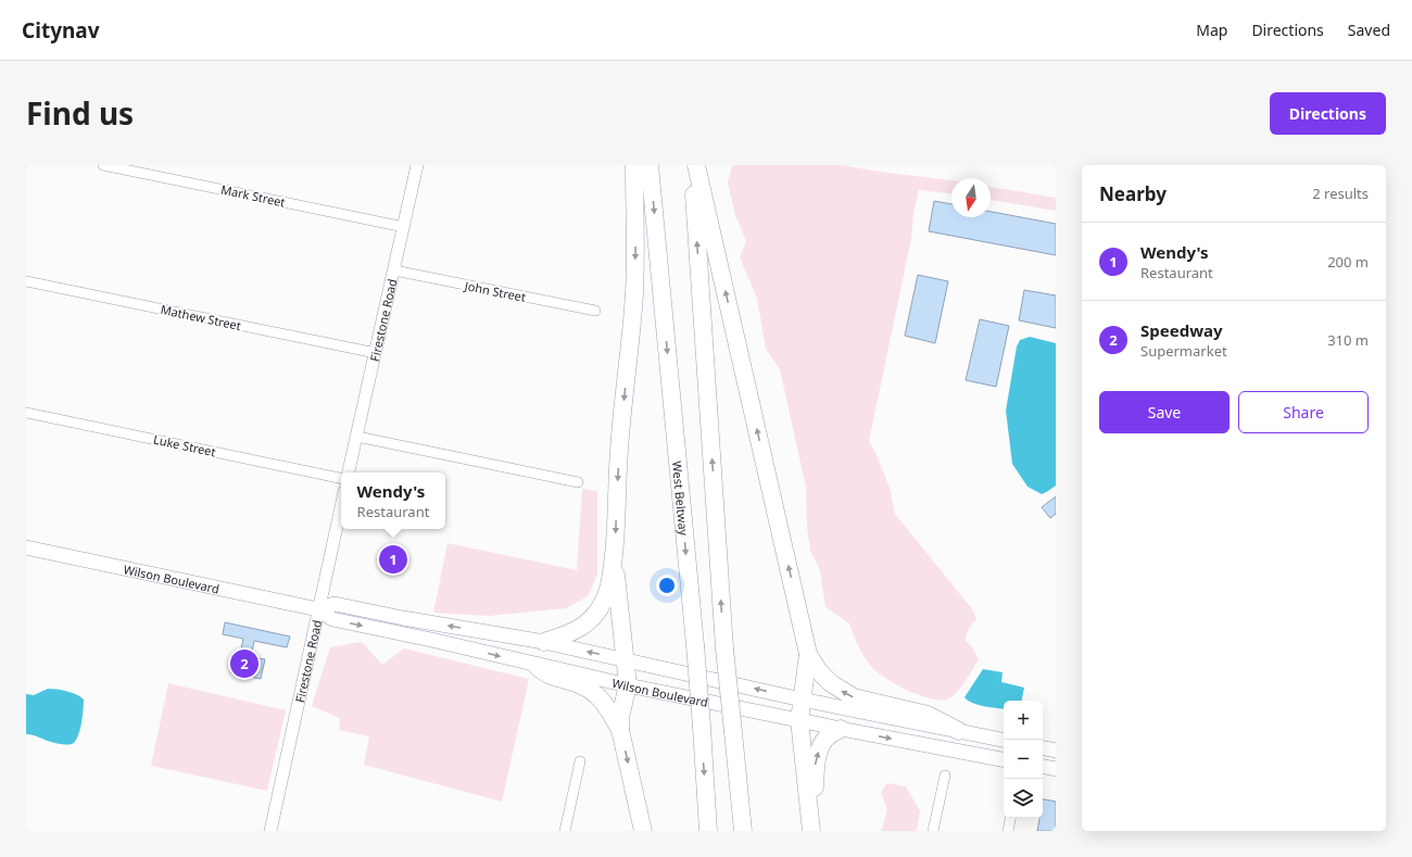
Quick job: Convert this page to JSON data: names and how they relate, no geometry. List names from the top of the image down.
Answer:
{
  "streets": {
    "highway": ["West Beltway"],
    "main road": ["Wilson Boulevard"],
    "street": [
      "Mark Street",
      "John Street",
      "Mathew Street",
      "Firestone Road",
      "Luke Street"
    ]
  },
  "crossings": [
    ["Mark Street", "Firestone Road"],
    ["John Street", "Firestone Road"],
    ["Mathew Street", "Firestone Road"],
    ["Firestone Road", "Wilson Boulevard"]
  ],
  "north": "bottom",
  "page": {
    "header": "Citynav",
    "nav": ["Map", "Directions", "Saved"],
    "title": "Find us",
    "buttons": [
      "Directions",
      ["Save", "Share"]
    ],
    "heading": ["Nearby", "2 results"],
    "list": [
      {
        "mark": "1",
        "name": "Wendy's",
        "note": "Restaurant",
        "value": "200 m"
      },
      {
        "mark": "2",
        "name": "Speedway",
        "note": "Supermarket",
        "value": "310 m"
      }
    ],
    "popup": ["Wendy's", "Restaurant"],
    "pins": ["1", "2"],
    "map_buttons": ["+", "−"]
  }
}
